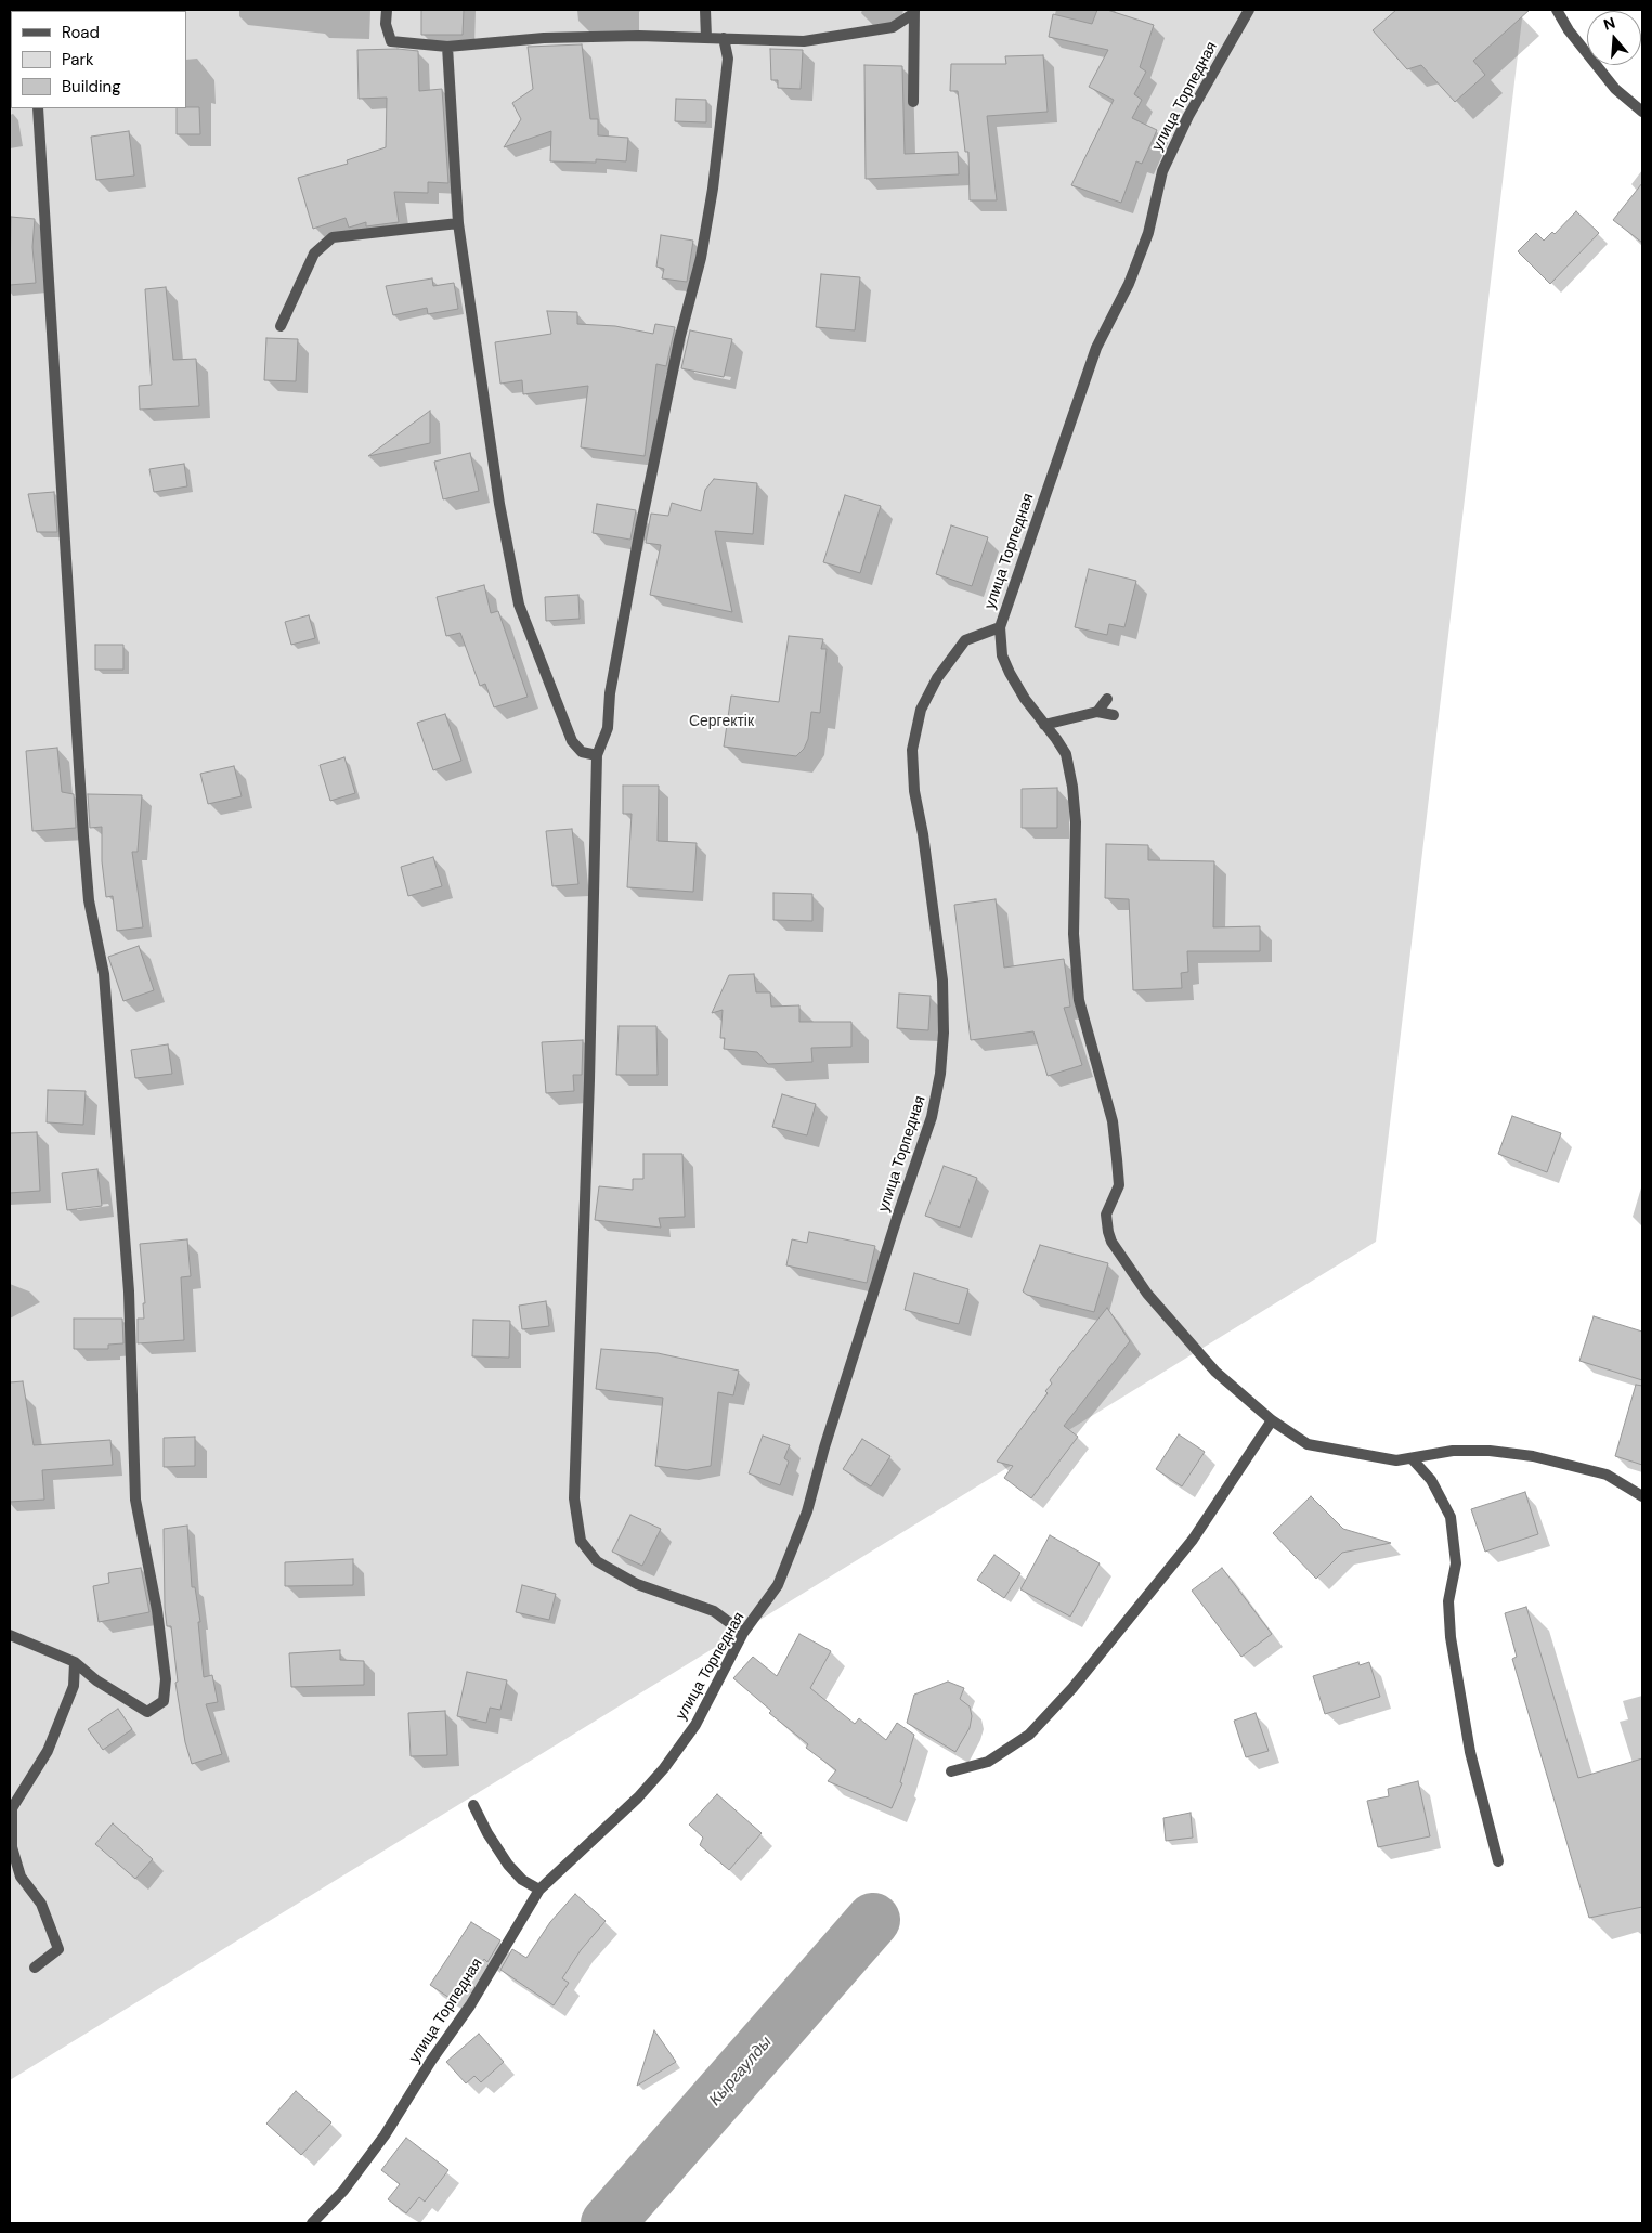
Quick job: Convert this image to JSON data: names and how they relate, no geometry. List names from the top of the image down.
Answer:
{
  "streets": {
    "street": ["улица Торпедная"]
  },
  "water": ["Кыргаулды"],
  "parks": ["Сергектік"],
  "legend": ["Road", "Park", "Building"],
  "north": "top"
}
